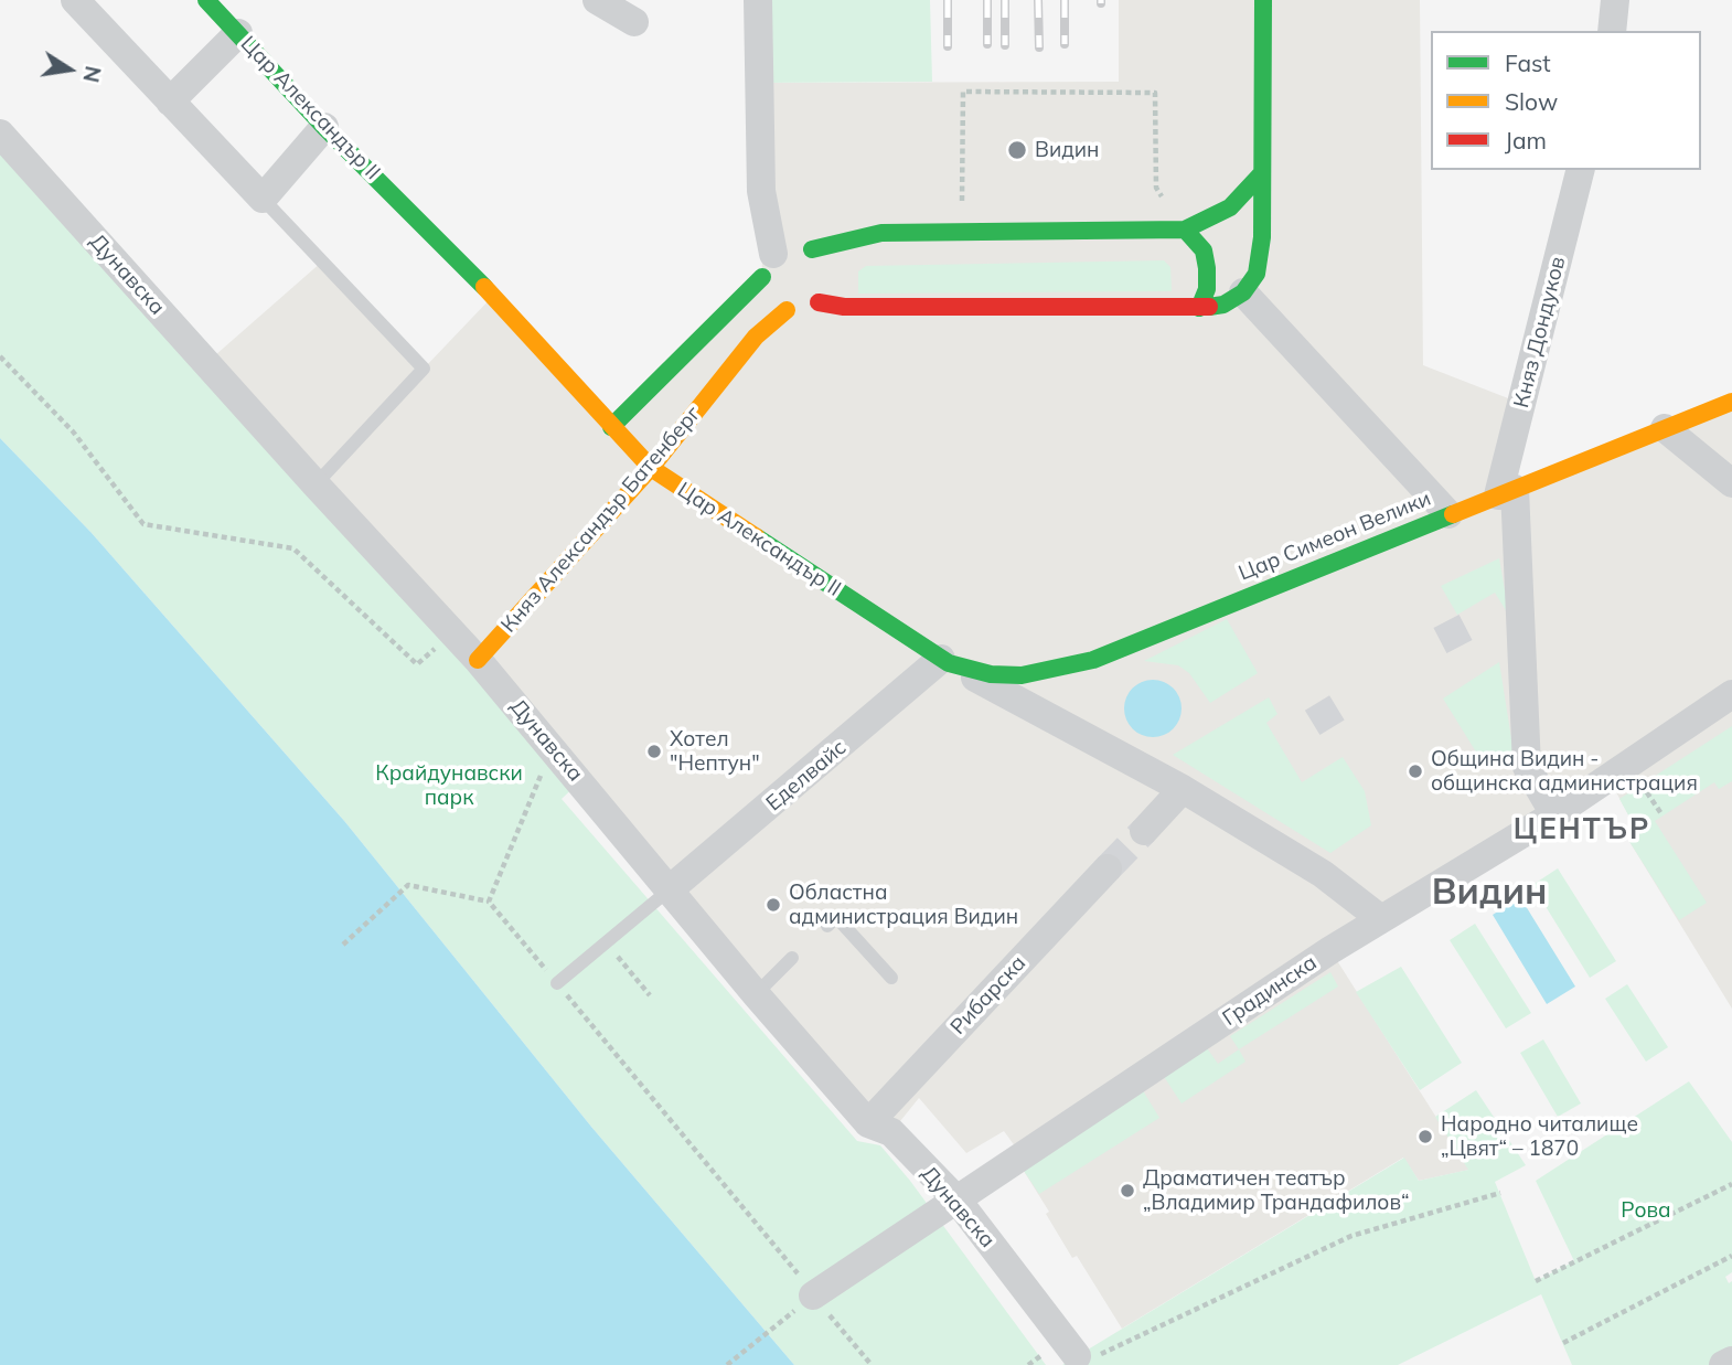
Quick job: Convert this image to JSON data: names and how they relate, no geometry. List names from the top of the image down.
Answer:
{
  "streets": {
    "street": [
      "Цар Александър II",
      "Дунавска",
      "Княз Дондуков",
      "Княз Александър Батенберг",
      "Цар Симеон Велики",
      "Еделвайс",
      "Градинска",
      "Рибарска"
    ]
  },
  "crossings": [
    ["Цар Александър II", "Княз Александър Батенберг"],
    ["Цар Александър II", "Цар Симеон Велики"],
    ["Цар Александър II", "Еделвайс"],
    ["Цар Александър II", "Градинска"],
    ["Дунавска", "Княз Александър Батенберг"],
    ["Дунавска", "Еделвайс"],
    ["Дунавска", "Градинска"],
    ["Дунавска", "Рибарска"],
    ["Княз Дондуков", "Цар Симеон Велики"],
    ["Княз Дондуков", "Градинска"],
    ["Цар Симеон Велики", "Еделвайс"]
  ],
  "districts": ["ЦЕНТЪР", "Видин"],
  "parks": ["Крайдунавски парк", "Рова"],
  "places": [
    "Видин",
    "Хотел \"Нептун\"",
    "Община Видин - общинска администрация",
    "Областна администрация Видин",
    "Народно читалище „Цвят“ – 1870",
    "Драматичен театър „Владимир Трандафилов“"
  ],
  "legend": ["Fast", "Slow", "Jam"],
  "north": "right"
}
